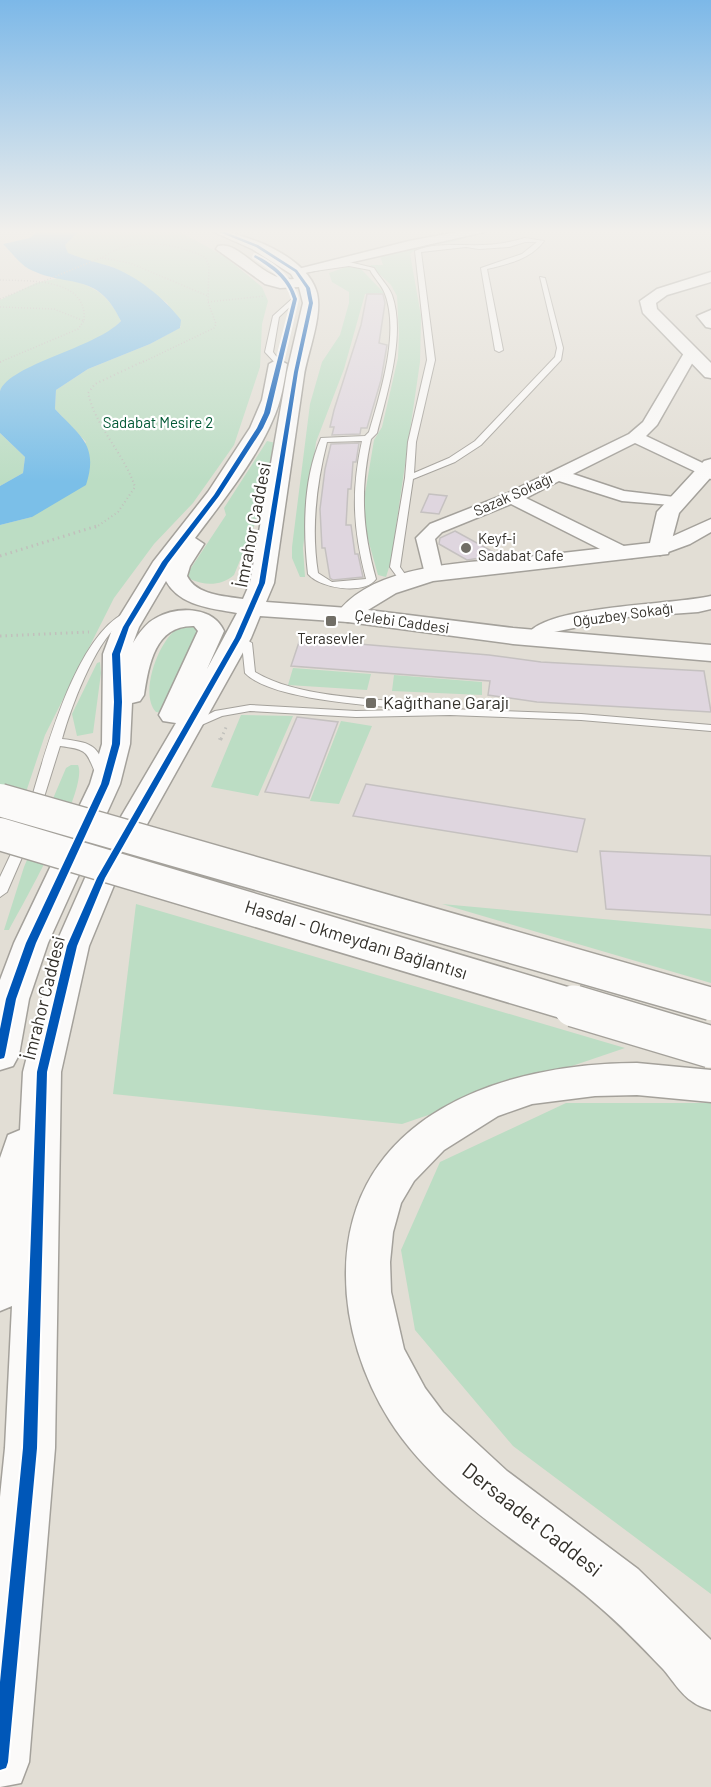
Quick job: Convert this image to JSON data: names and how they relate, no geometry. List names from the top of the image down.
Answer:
{
  "streets": {
    "main road": [
      "İmrahor Caddesi",
      "Çelebi Caddesi",
      "Hasdal - Okmeydanı Bağlantısı",
      "Dersaadet Caddesi"
    ],
    "street": ["Sazak Sokağı", "Oğuzbey Sokağı"]
  },
  "crossings": [
    ["Oğuzbey Sokağı", "Çelebi Caddesi"]
  ],
  "parks": ["Sadabat Mesire 2"],
  "places": {
    "other": ["Keyf-i Sadabat Cafe"],
    "transit": ["Terasevler", "Kağıthane Garajı"]
  }
}
